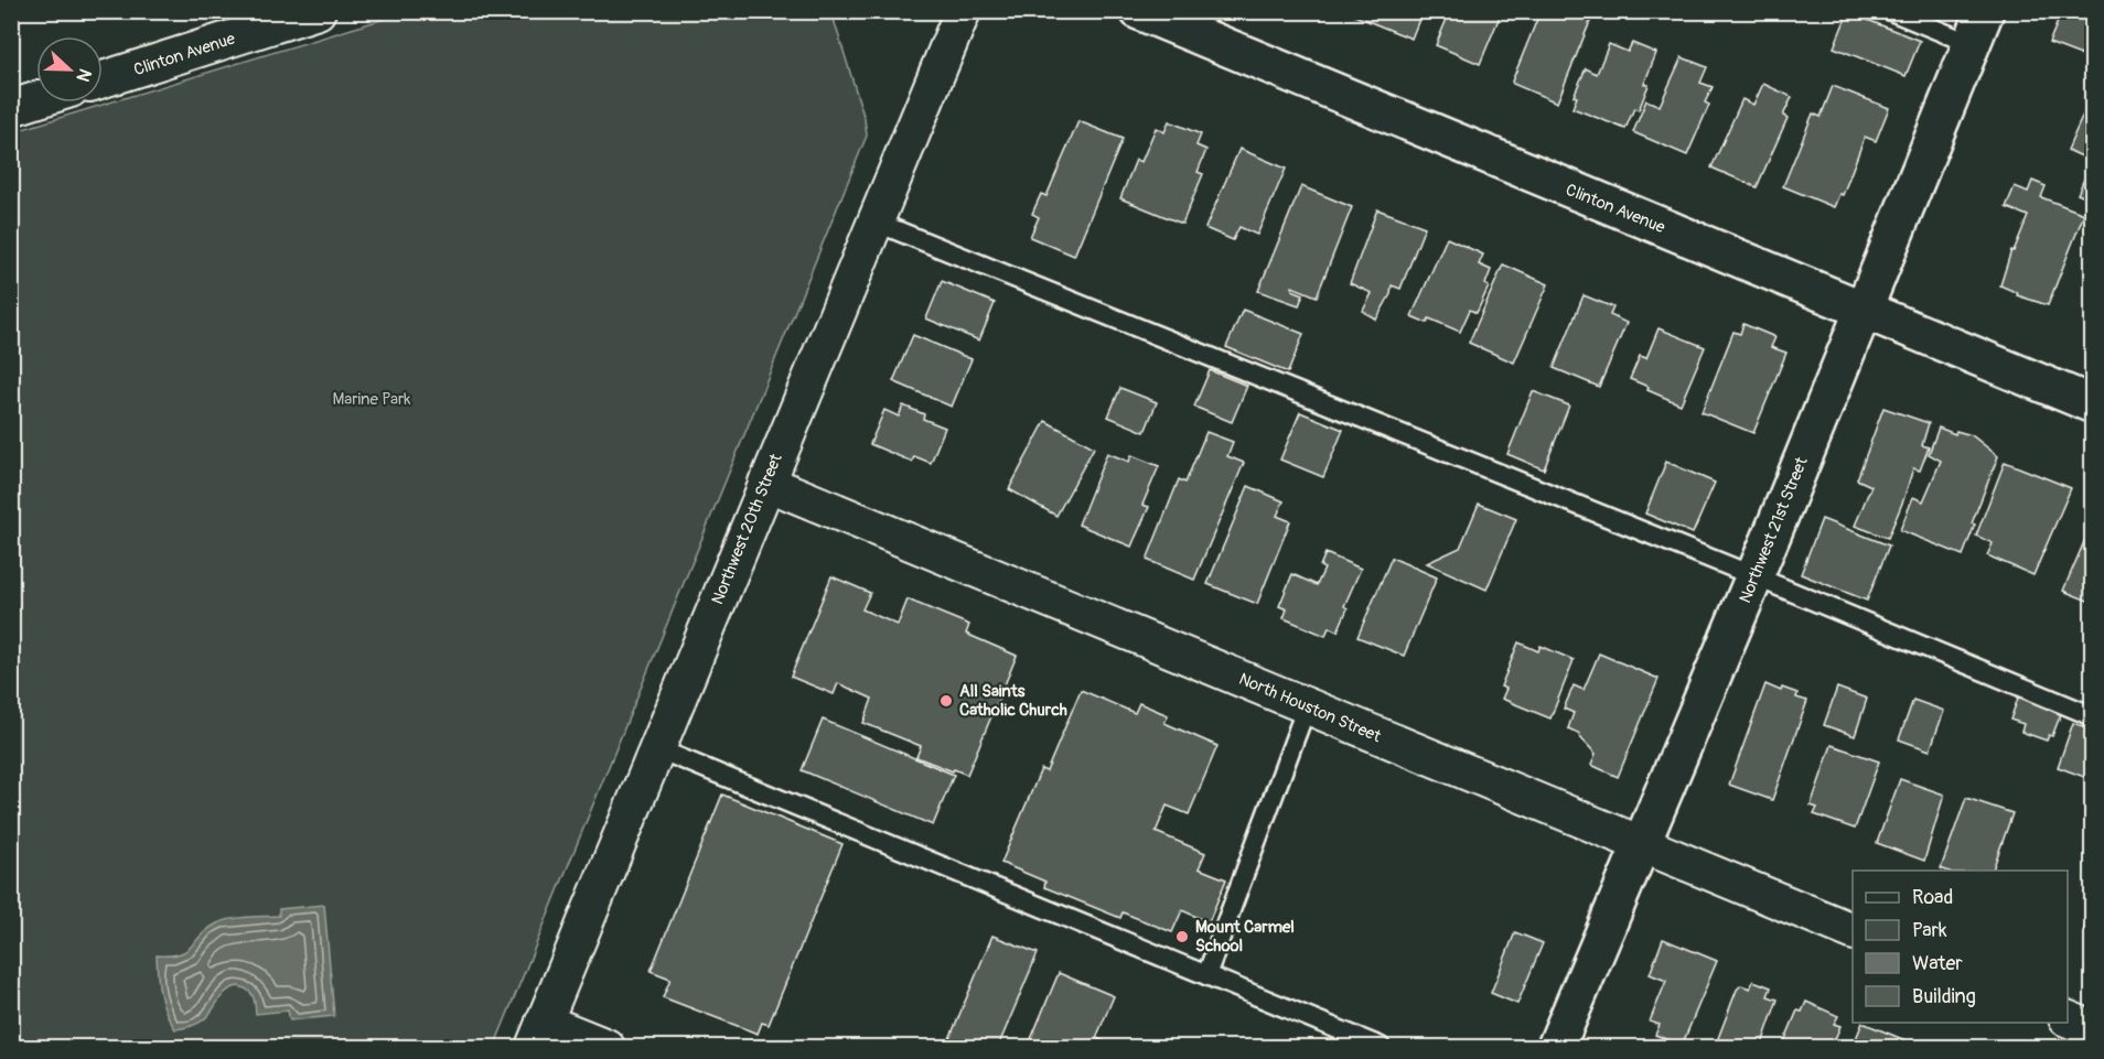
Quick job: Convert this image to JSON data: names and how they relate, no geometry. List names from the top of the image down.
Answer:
{
  "streets": {
    "street": [
      "Clinton Avenue",
      "Northwest 20th Street",
      "Northwest 21st Street",
      "North Houston Street"
    ]
  },
  "crossings": [
    ["Clinton Avenue", "Northwest 21st Street"],
    ["Northwest 20th Street", "North Houston Street"],
    ["Northwest 21st Street", "North Houston Street"]
  ],
  "parks": ["Marine Park"],
  "places": ["All Saints Catholic Church", "Mount Carmel School"],
  "legend": [
    "Road",
    "Park",
    "Water",
    "Building"
  ],
  "north": "right"
}
